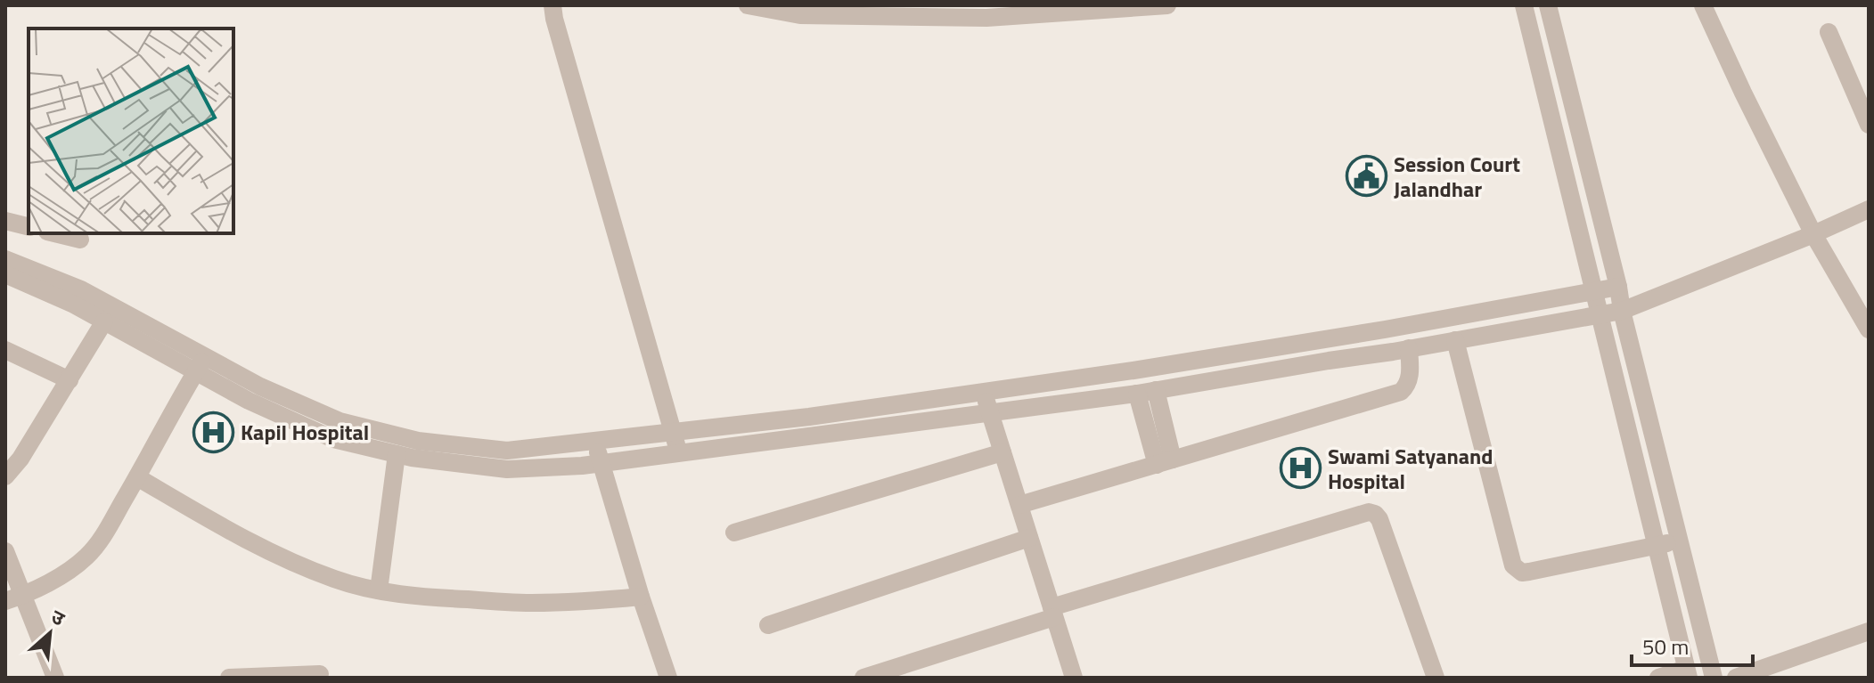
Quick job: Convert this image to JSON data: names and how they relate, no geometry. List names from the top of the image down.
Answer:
{
  "places": {
    "public building": ["Session Court Jalandhar"],
    "hospital": ["Kapil Hospital", "Swami Satyanand Hospital"]
  },
  "scale_bar": "50 m",
  "north": "top right"
}
